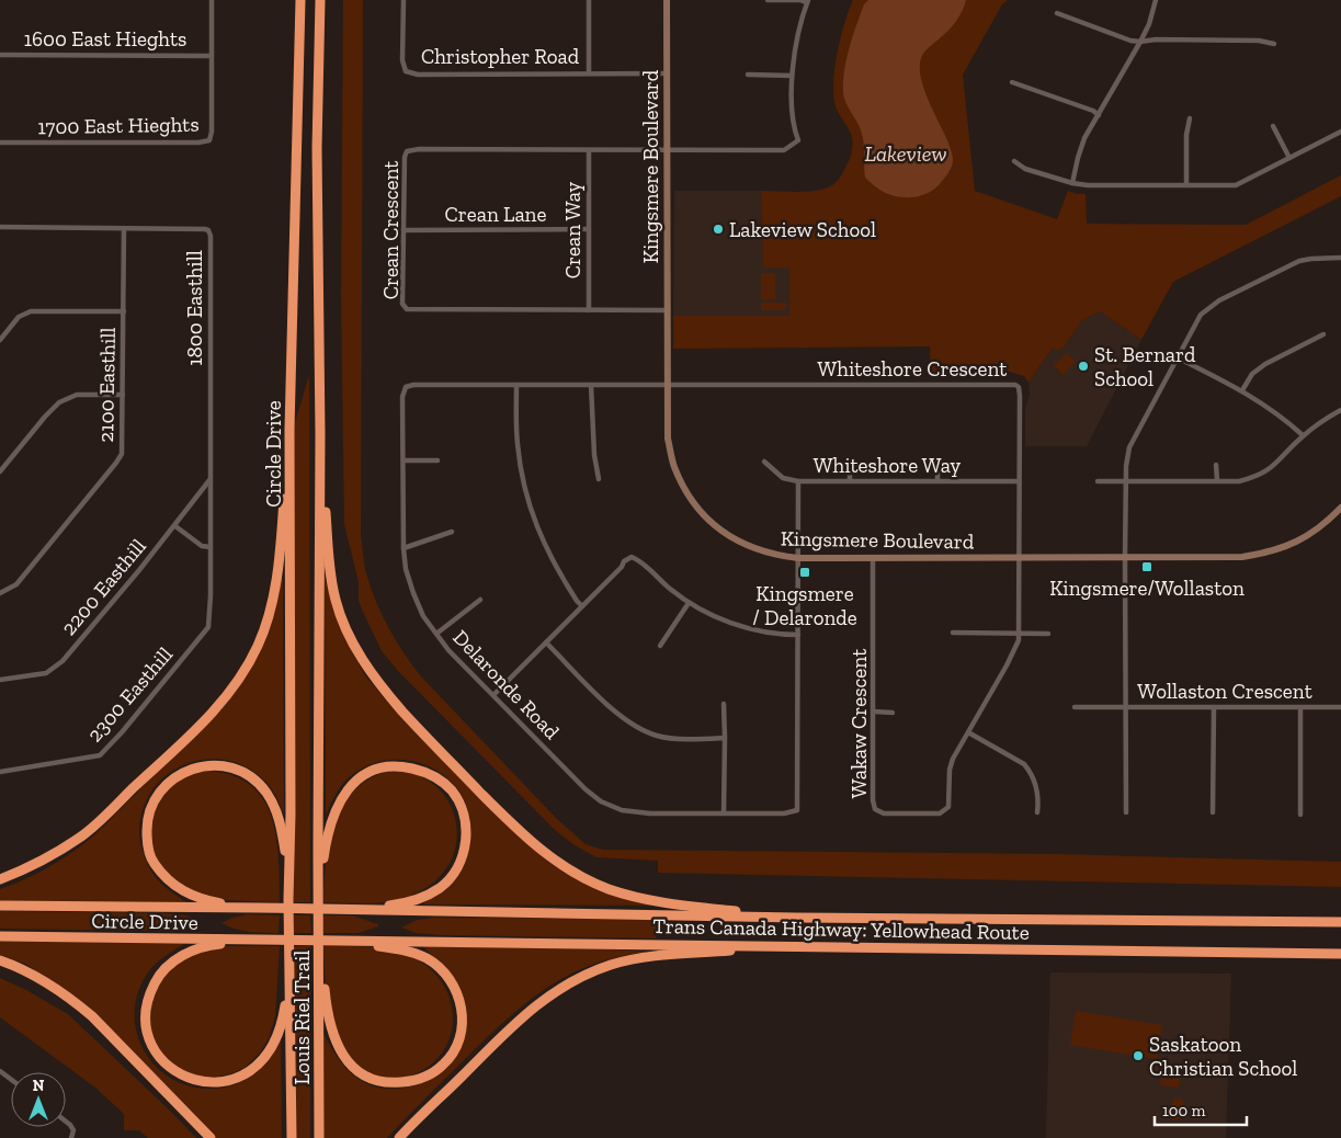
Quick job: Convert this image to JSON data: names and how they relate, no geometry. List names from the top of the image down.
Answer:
{
  "streets": {
    "highway": ["Circle Drive", "Trans Canada Highway: Yellowhead Route", "Louis Riel Trail"],
    "street": [
      "1600 East Hieghts",
      "Christopher Road",
      "1700 East Hieghts",
      "Kingsmere Boulevard",
      "Crean Lane",
      "Crean Crescent",
      "Crean Way",
      "1800 Easthill",
      "Whiteshore Crescent",
      "2100 Easthill",
      "Whiteshore Way",
      "2200 Easthill",
      "Delaronde Road",
      "Wollaston Crescent",
      "2300 Easthill",
      "Wakaw Crescent"
    ]
  },
  "crossings": [
    ["1600 East Hieghts", "1700 East Hieghts"],
    ["Christopher Road", "Kingsmere Boulevard"],
    ["Kingsmere Boulevard", "Crean Crescent"],
    ["Kingsmere Boulevard", "Whiteshore Crescent"],
    ["Kingsmere Boulevard", "Whiteshore Way"],
    ["Kingsmere Boulevard", "Delaronde Road"],
    ["Kingsmere Boulevard", "Wollaston Crescent"],
    ["Kingsmere Boulevard", "Wakaw Crescent"],
    ["Crean Lane", "Crean Crescent"],
    ["Crean Lane", "Crean Way"],
    ["Crean Crescent", "Crean Way"],
    ["1800 Easthill", "2100 Easthill"],
    ["1800 Easthill", "2200 Easthill"],
    ["1800 Easthill", "2300 Easthill"],
    ["Whiteshore Crescent", "Whiteshore Way"],
    ["Whiteshore Crescent", "Delaronde Road"],
    ["Whiteshore Crescent", "Wakaw Crescent"],
    ["Circle Drive", "Trans Canada Highway: Yellowhead Route"],
    ["Circle Drive", "Louis Riel Trail"],
    ["Whiteshore Way", "Delaronde Road"]
  ],
  "water": ["Lakeview"],
  "places": {
    "other": ["Lakeview School", "St. Bernard School", "Saskatoon Christian School"],
    "transit": ["Kingsmere/Wollaston", "Kingsmere / Delaronde"]
  },
  "scale_bar": "100 m",
  "north": "top"
}
